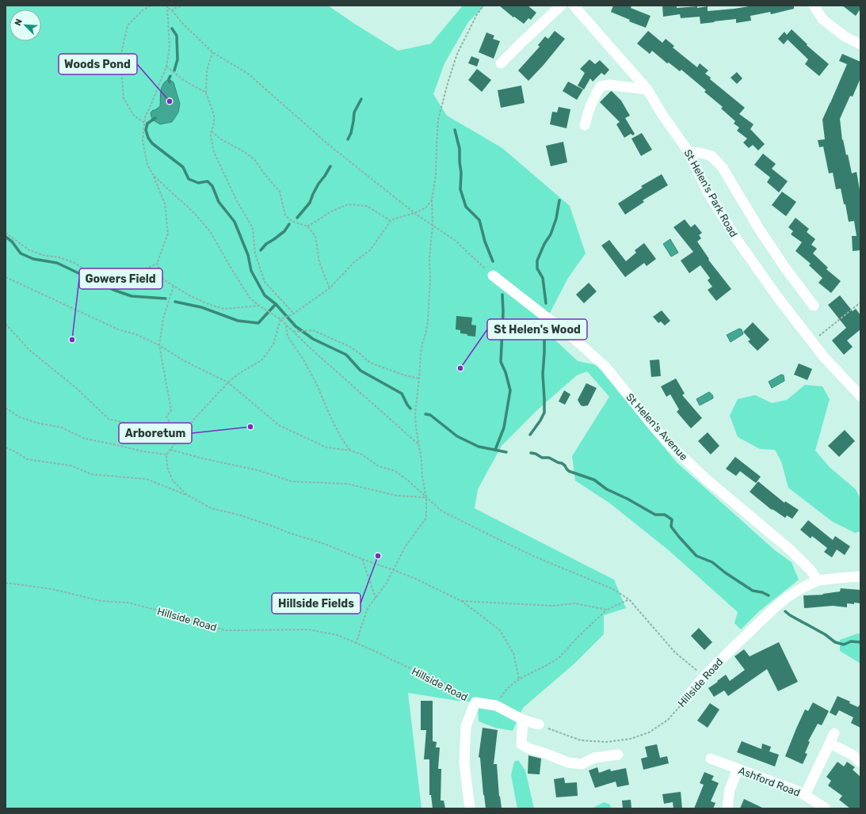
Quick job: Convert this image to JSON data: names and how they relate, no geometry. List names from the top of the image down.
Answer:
{
  "streets": {
    "street": [
      "St Helen's Park Road",
      "St Helen's Avenue",
      "Hillside Road",
      "Ashford Road"
    ]
  },
  "crossings": [
    ["St Helen's Avenue", "Hillside Road"]
  ],
  "places": [
    "Woods Pond",
    "Gowers Field",
    "St Helen's Wood",
    "Arboretum",
    "Hillside Fields"
  ],
  "north": "top left"
}
